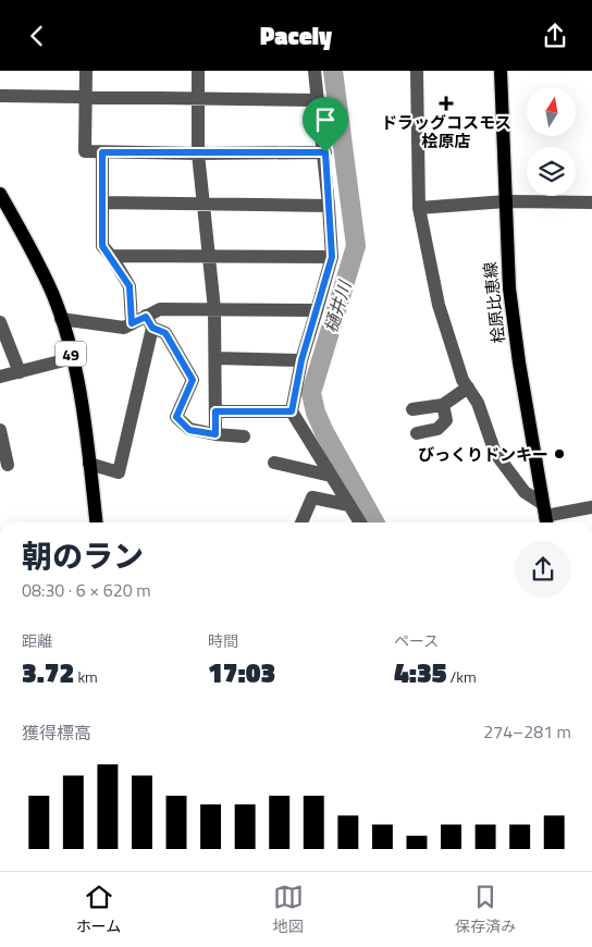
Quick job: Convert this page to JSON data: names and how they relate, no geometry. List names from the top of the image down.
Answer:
{
  "streets": {
    "main road": ["桧原比恵線", "49"]
  },
  "water": ["樋井川"],
  "places": {
    "health": ["ドラッグコスモス 桧原店"],
    "other": ["びっくりドンキー"]
  },
  "north": "top",
  "page": {
    "header": "Pacely",
    "heading": ["朝のラン", "08:30 · 6 × 620 m"],
    "stats": [
      ["距離", "3.72 km"],
      ["時間", "17:03"],
      ["ペース", "4:35 /km"]
    ],
    "chart": ["獲得標高", "274–281 m"],
    "tabs": ["ホーム", "地図", "保存済み"]
  }
}
